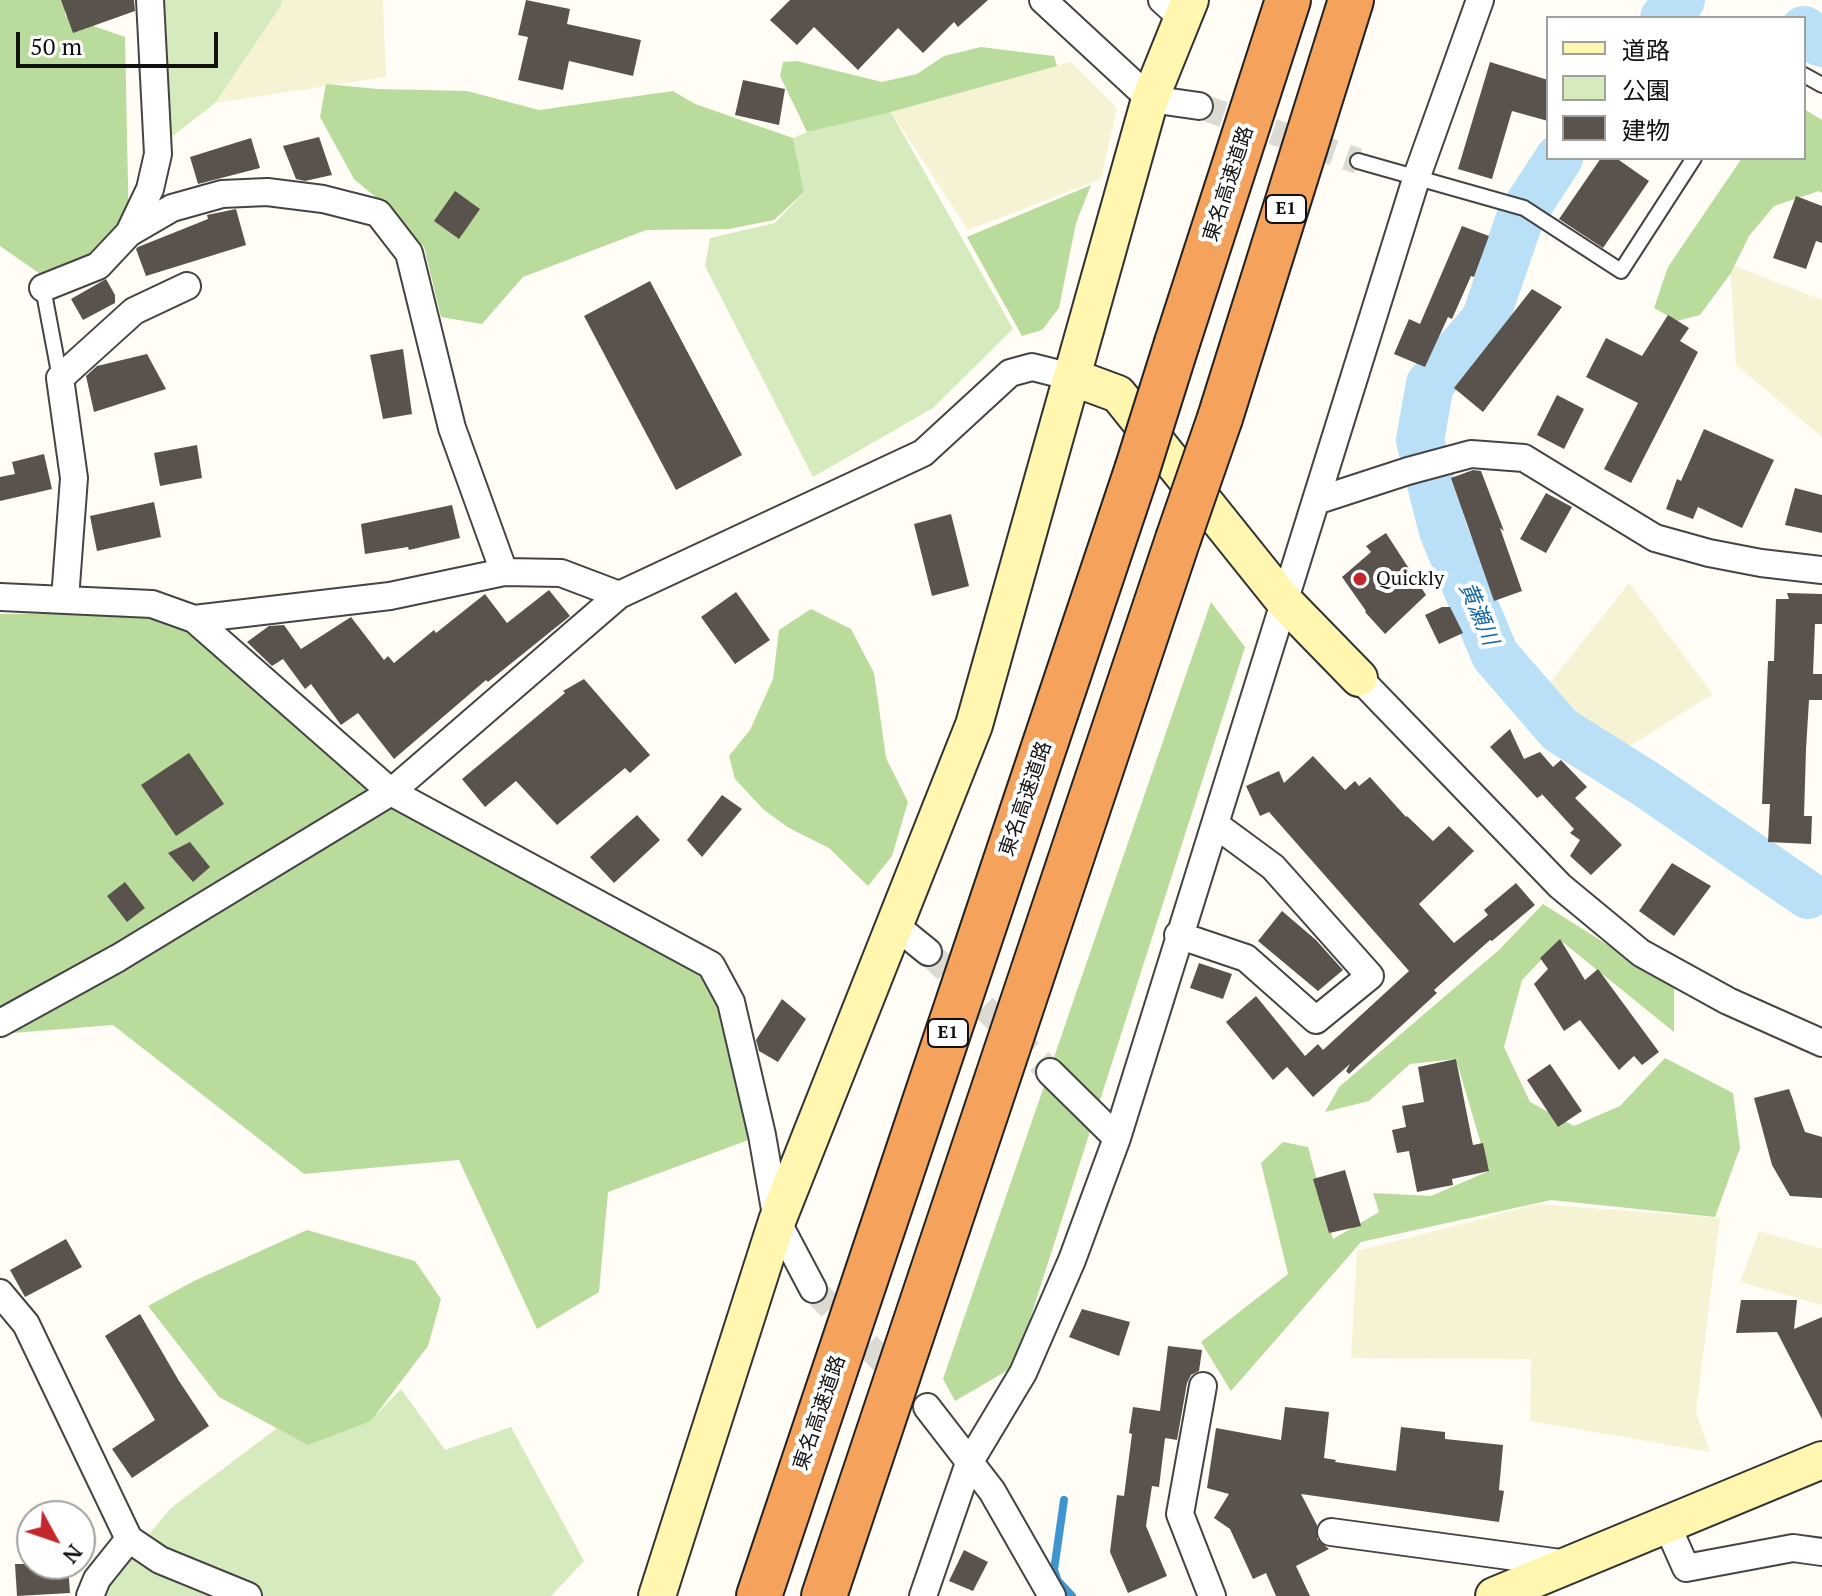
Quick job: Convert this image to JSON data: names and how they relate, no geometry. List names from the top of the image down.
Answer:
{
  "streets": {
    "highway": ["東名高速道路", "E1"]
  },
  "water": ["黄瀬川"],
  "places": ["Quickly"],
  "legend": ["道路", "公園", "建物"],
  "scale_bar": "50 m",
  "north": "bottom right"
}
